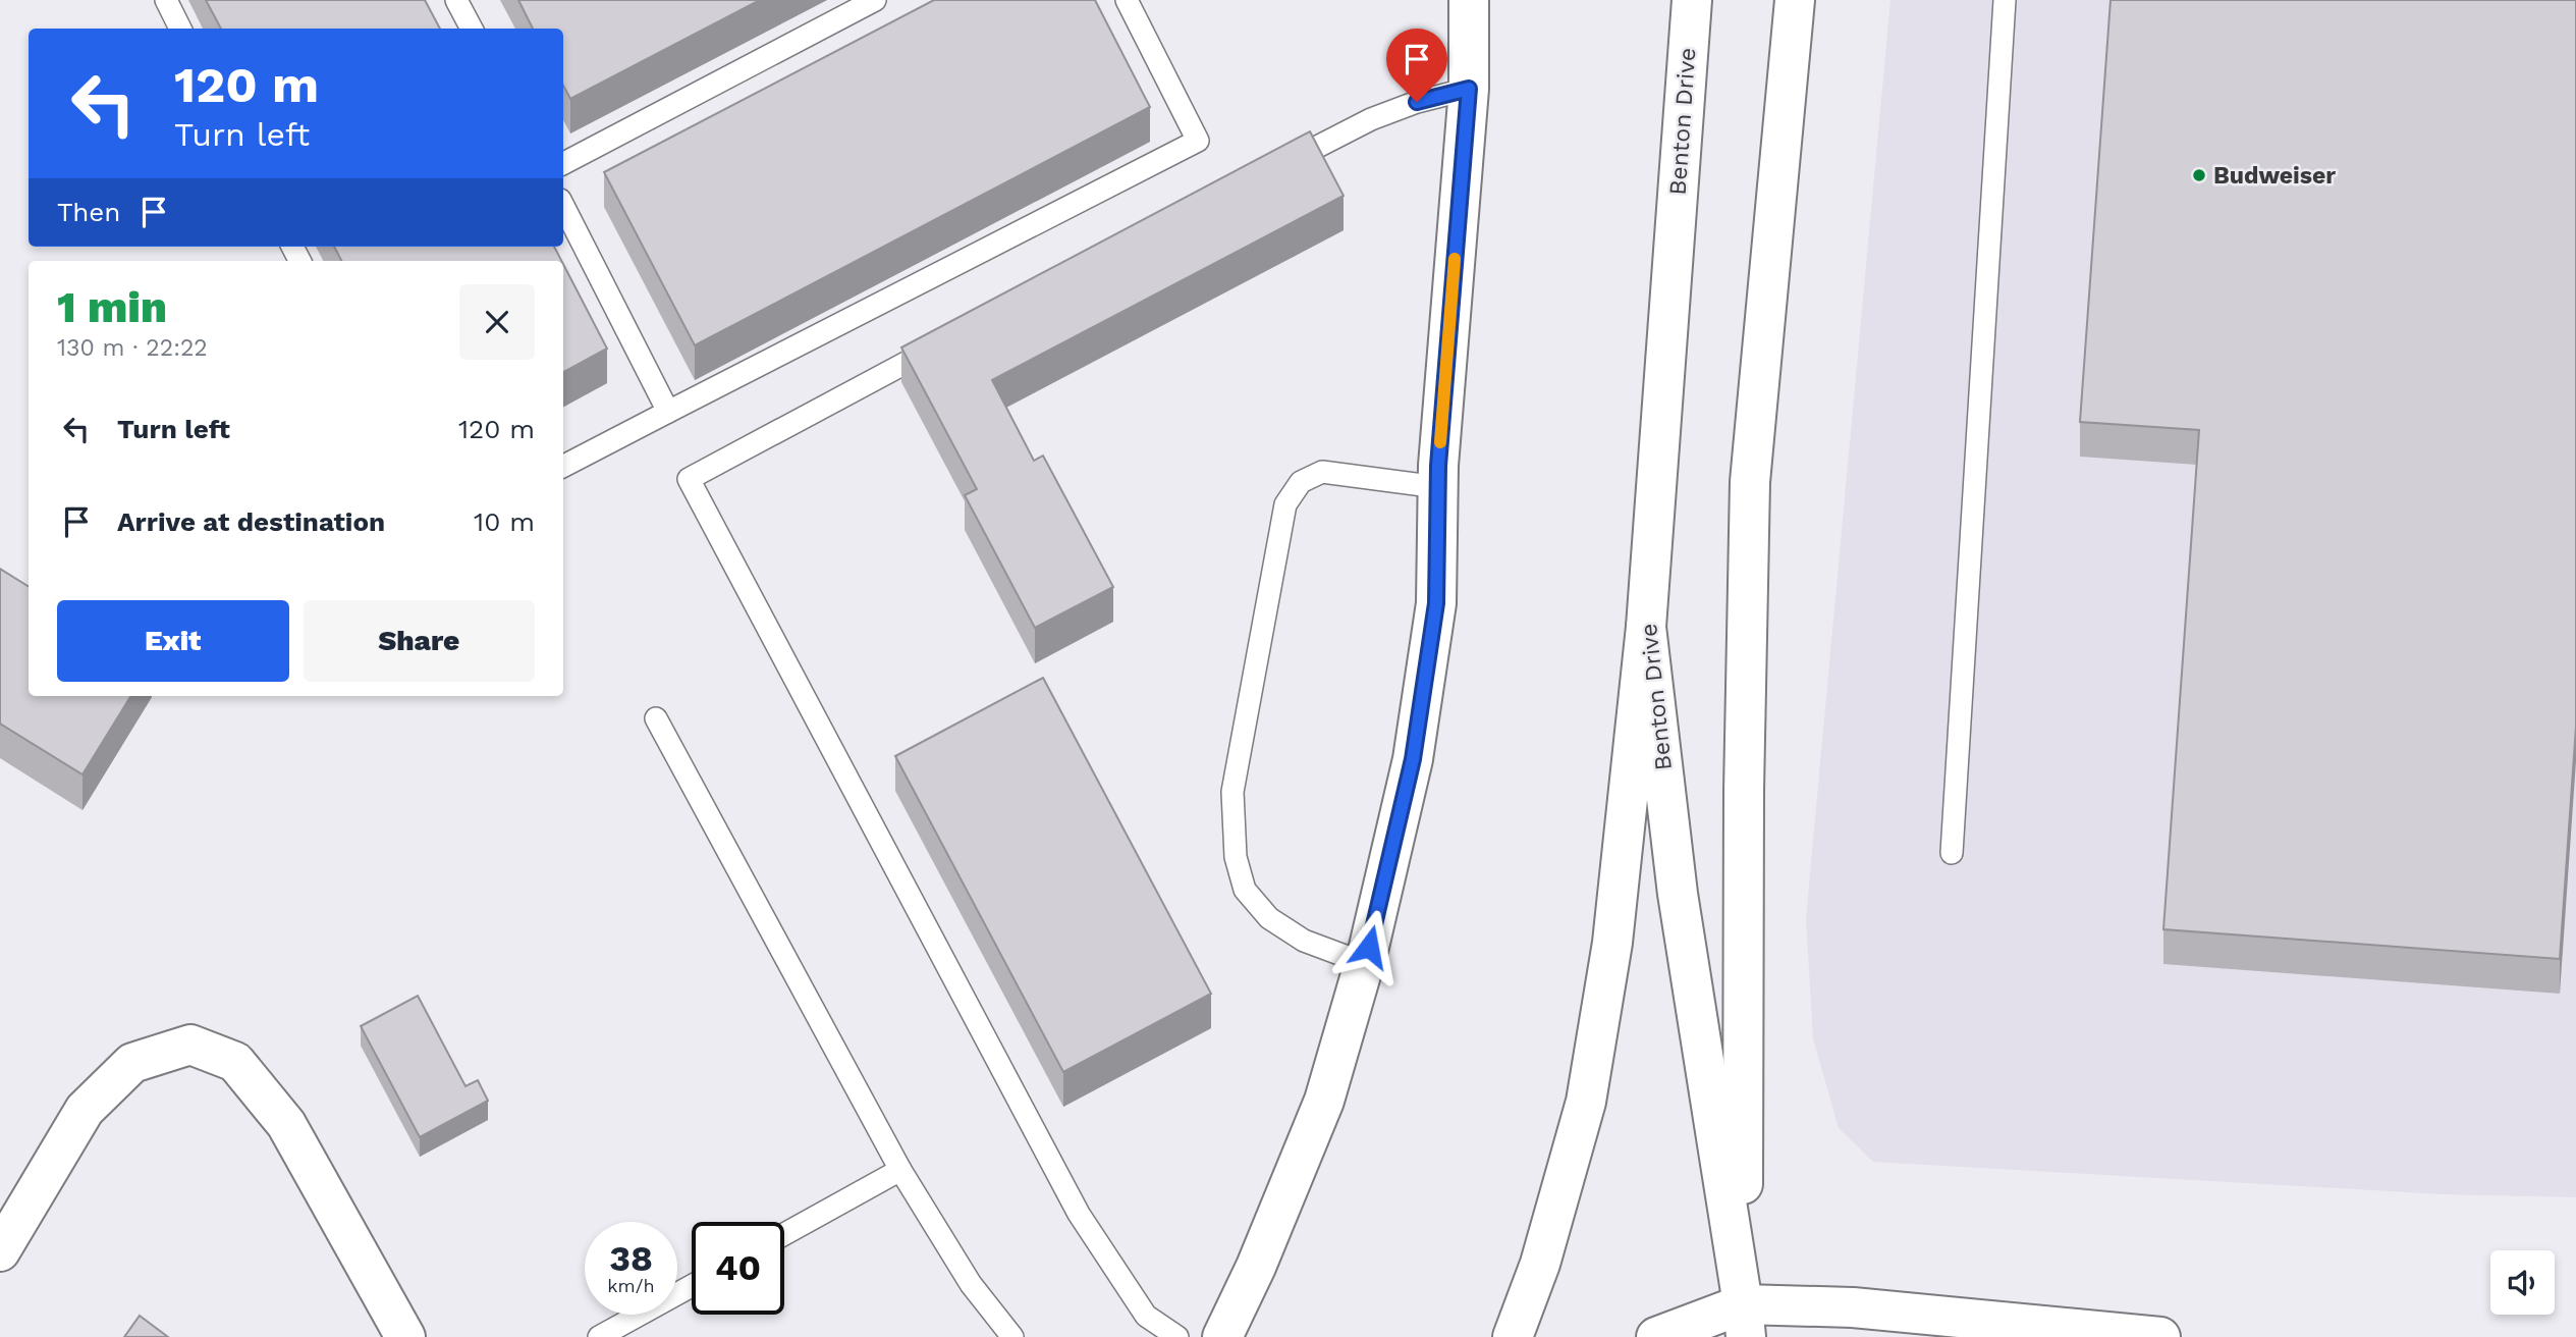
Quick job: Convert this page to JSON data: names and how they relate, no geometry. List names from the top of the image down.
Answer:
{
  "streets": {
    "main road": ["Benton Drive"]
  },
  "places": ["Budweiser"],
  "page": {
    "turn": ["120 m", "Turn left"],
    "then": "Then",
    "heading": ["1 min", "130 m · 22:22"],
    "list": [
      {
        "name": "Turn left",
        "value": "120 m"
      },
      {
        "name": "Arrive at destination",
        "value": "10 m"
      }
    ],
    "buttons": ["Exit", "Share"],
    "speed": "38 km/h",
    "limit": "40"
  }
}
